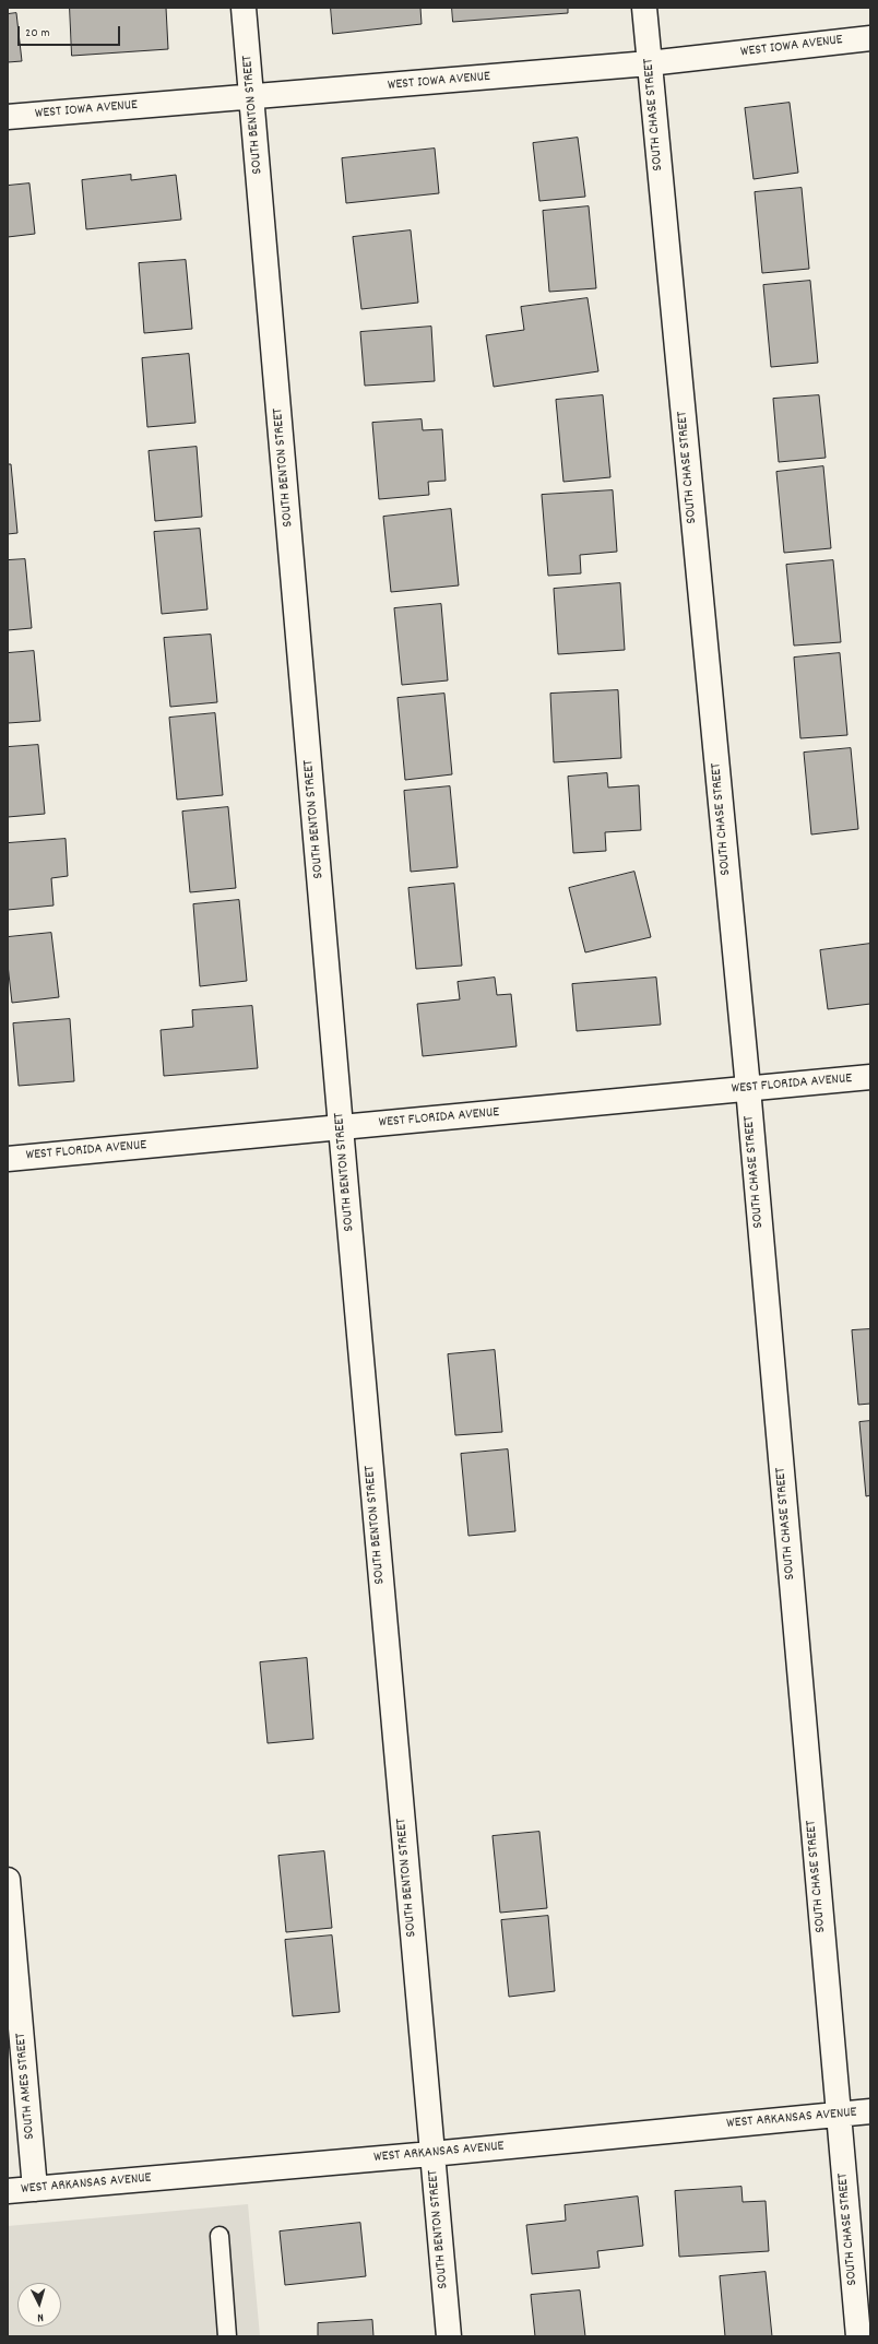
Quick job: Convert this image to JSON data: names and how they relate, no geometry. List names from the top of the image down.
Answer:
{
  "streets": {
    "street": [
      "WEST IOWA AVENUE",
      "SOUTH BENTON STREET",
      "SOUTH CHASE STREET",
      "WEST FLORIDA AVENUE",
      "SOUTH AMES STREET",
      "WEST ARKANSAS AVENUE"
    ]
  },
  "crossings": [
    ["WEST IOWA AVENUE", "SOUTH BENTON STREET"],
    ["WEST IOWA AVENUE", "SOUTH CHASE STREET"],
    ["SOUTH BENTON STREET", "WEST FLORIDA AVENUE"],
    ["SOUTH BENTON STREET", "WEST ARKANSAS AVENUE"],
    ["SOUTH CHASE STREET", "WEST FLORIDA AVENUE"],
    ["SOUTH CHASE STREET", "WEST ARKANSAS AVENUE"],
    ["SOUTH AMES STREET", "WEST ARKANSAS AVENUE"]
  ],
  "scale_bar": "20 m",
  "north": "bottom"
}
